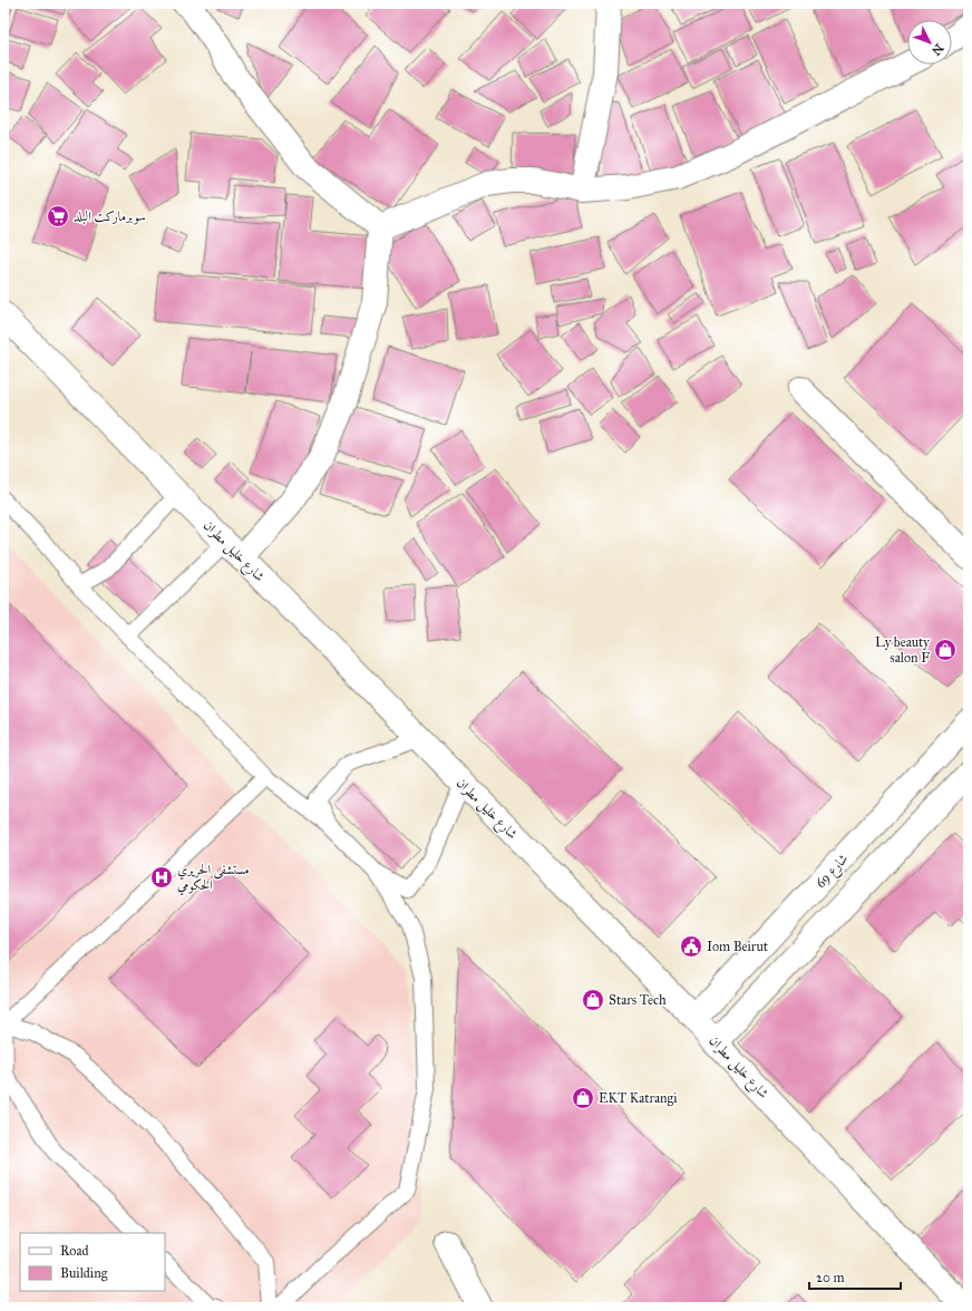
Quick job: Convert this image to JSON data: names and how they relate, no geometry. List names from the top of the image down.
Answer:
{
  "streets": {
    "street": ["شارع خليل مطران", "شارع 69"]
  },
  "crossings": [
    ["شارع خليل مطران", "شارع 69"]
  ],
  "places": {
    "supermarket": ["سوبرماركت البلد"],
    "shop": ["Ly beauty salon F", "Stars Tech", "EKT Katrangi"],
    "hospital": ["مستشفى الحريري الحكومي"],
    "public building": ["Iom Beirut"]
  },
  "legend": ["Road", "Building"],
  "scale_bar": "20 m",
  "north": "bottom right"
}
